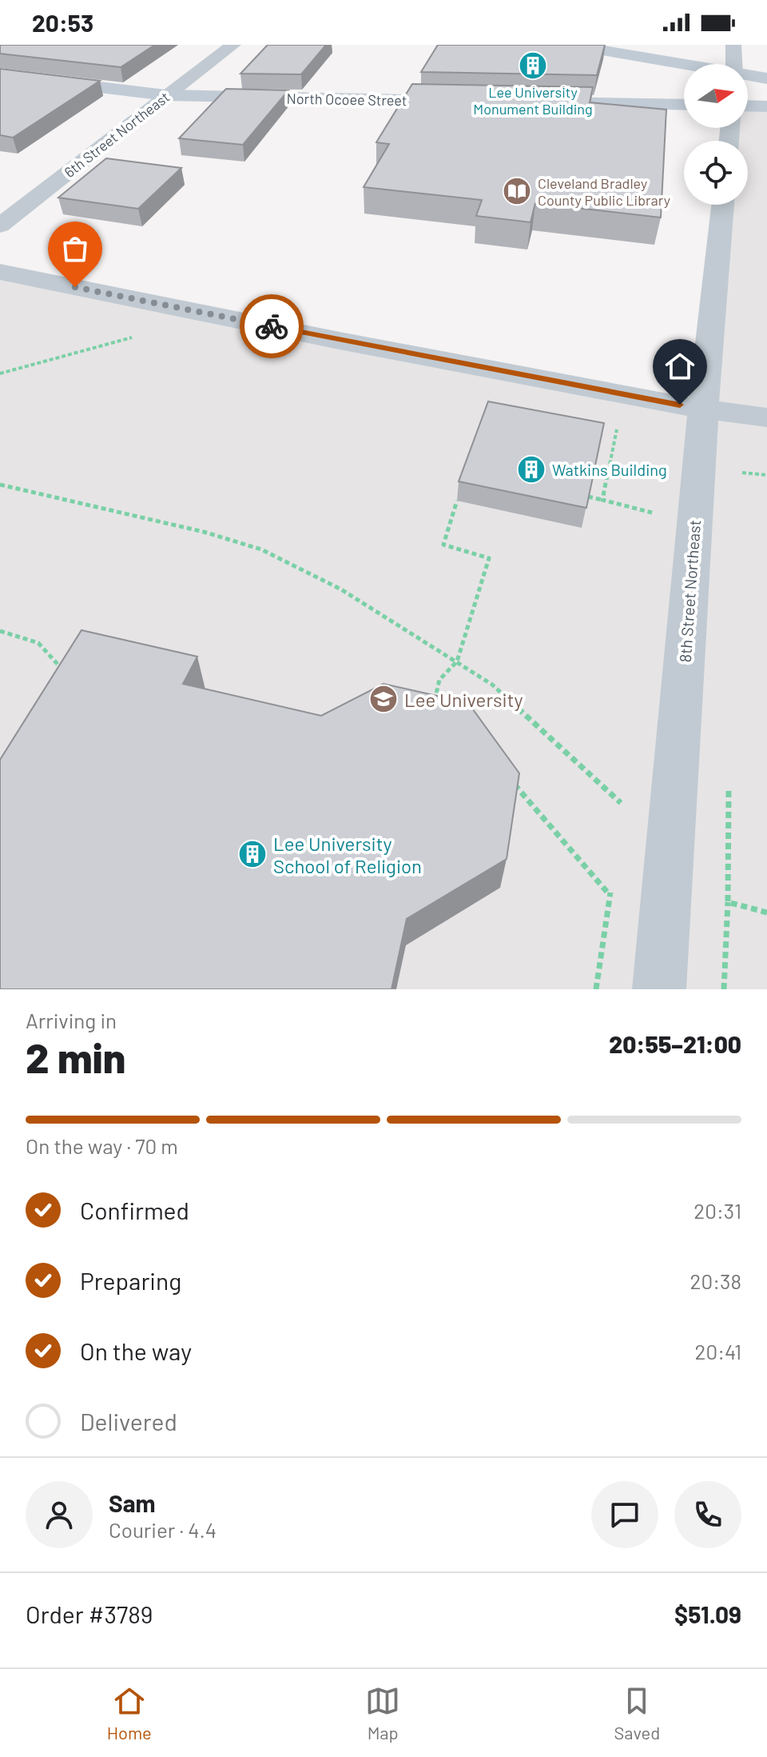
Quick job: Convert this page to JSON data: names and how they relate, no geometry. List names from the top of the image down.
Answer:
{
  "streets": {
    "main road": ["North Ocoee Street"],
    "street": ["6th Street Northeast", "8th Street Northeast"]
  },
  "crossings": [
    ["North Ocoee Street", "6th Street Northeast"]
  ],
  "places": {
    "building": ["Lee University Monument Building", "Watkins Building", "Lee University School of Religion"],
    "library": ["Cleveland Bradley County Public Library"],
    "school or university": ["Lee University"]
  },
  "north": "right",
  "page": {
    "status": "20:53",
    "heading": ["2 min", "Arriving in", "20:55–21:00"],
    "panel": [
      "Sam",
      "Courier · 4.4",
      "Order #3789",
      "$51.09"
    ],
    "bar": "On the way · 70 m",
    "list": [
      ["Confirmed", "20:31"],
      ["Preparing", "20:38"],
      ["On the way", "20:41"],
      "Delivered"
    ],
    "tabs": ["Home", "Map", "Saved"]
  }
}
